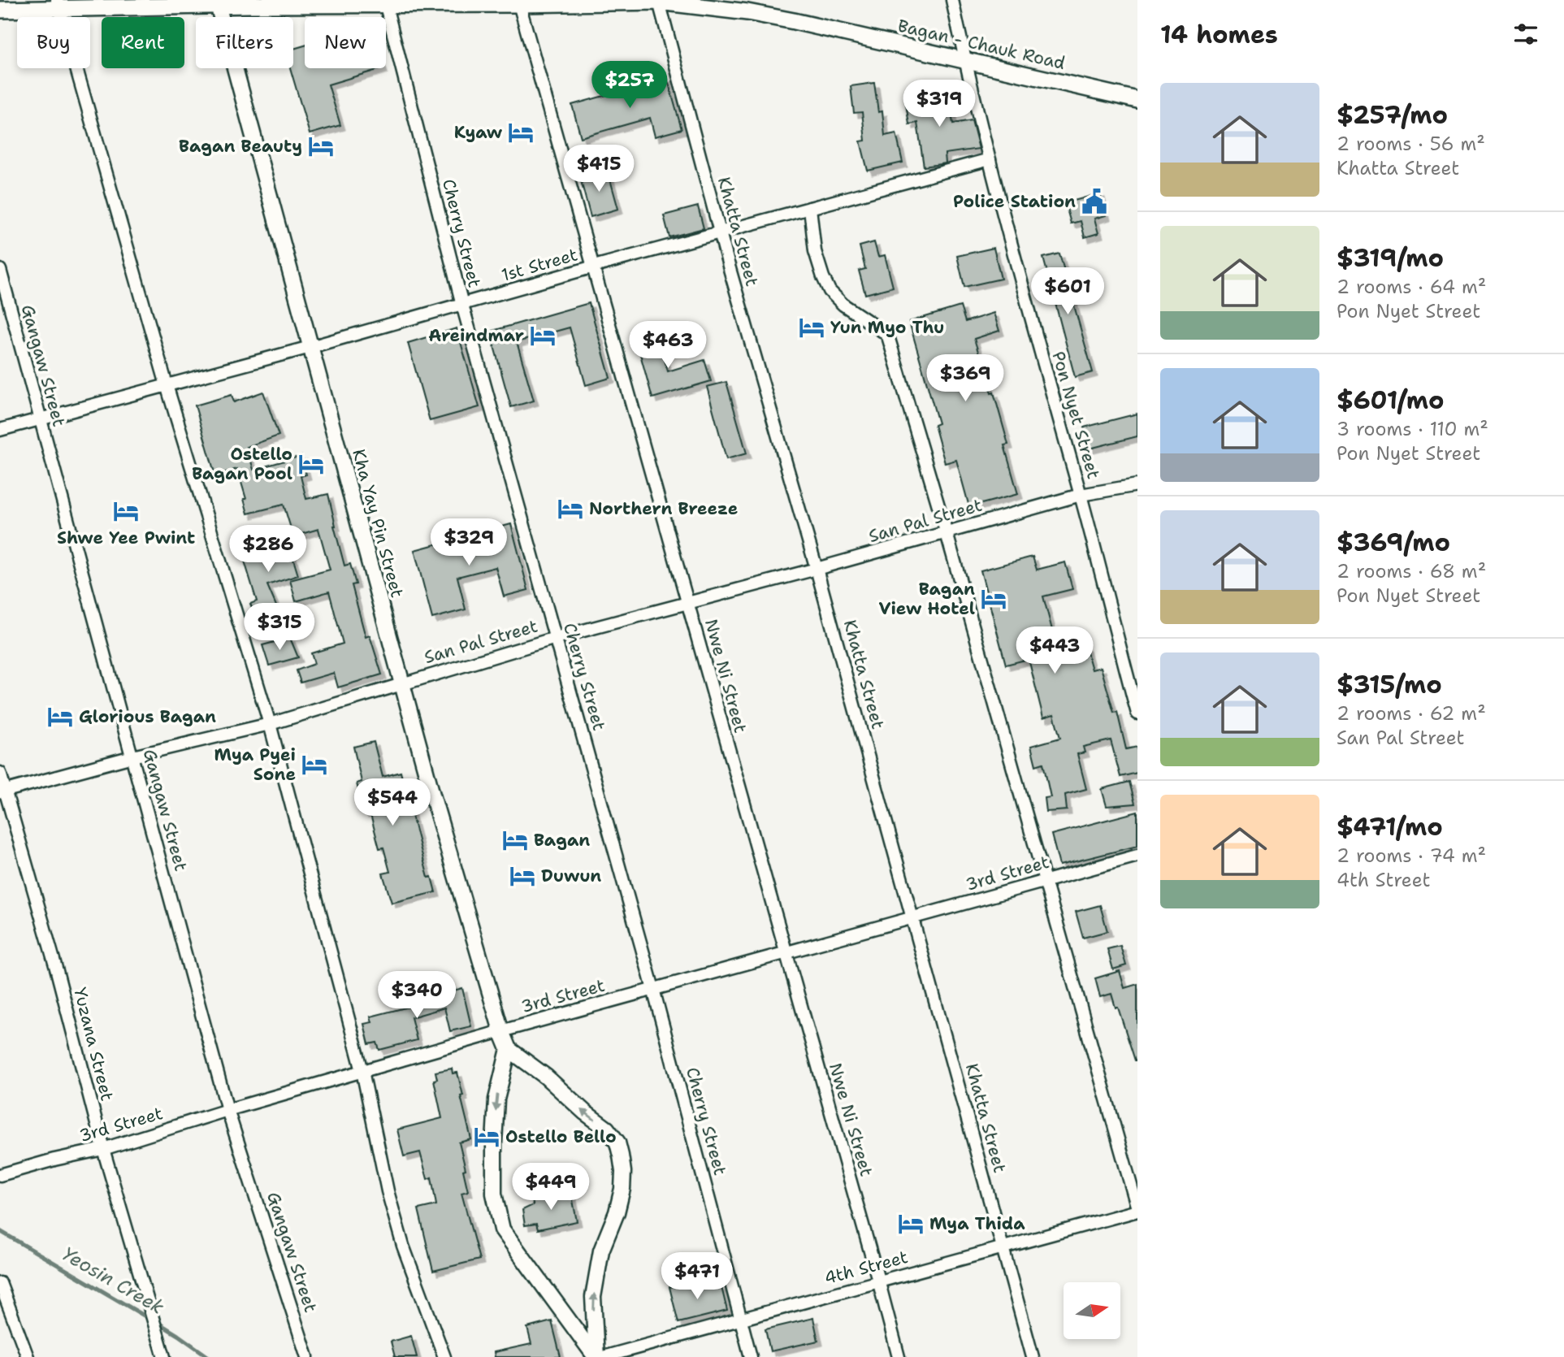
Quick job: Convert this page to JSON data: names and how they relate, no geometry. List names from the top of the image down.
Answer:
{
  "streets": {
    "main road": ["Bagan - Chauk Road"],
    "street": [
      "Khatta Street",
      "Cherry Street",
      "1st Street",
      "Gangaw Street",
      "Pon Nyet Street",
      "San Pal Street",
      "Kha Yay Pin Street",
      "Nwe Ni Street",
      "3rd Street",
      "Yuzana Street",
      "4th Street"
    ]
  },
  "crossings": [
    ["Bagan - Chauk Road", "Khatta Street"],
    ["Bagan - Chauk Road", "Cherry Street"],
    ["Bagan - Chauk Road", "Pon Nyet Street"],
    ["Bagan - Chauk Road", "Kha Yay Pin Street"],
    ["Bagan - Chauk Road", "Nwe Ni Street"],
    ["Khatta Street", "1st Street"],
    ["Khatta Street", "San Pal Street"],
    ["Khatta Street", "3rd Street"],
    ["Khatta Street", "4th Street"],
    ["Cherry Street", "1st Street"],
    ["Cherry Street", "San Pal Street"],
    ["Cherry Street", "3rd Street"],
    ["Cherry Street", "4th Street"],
    ["1st Street", "Gangaw Street"],
    ["1st Street", "Pon Nyet Street"],
    ["1st Street", "Kha Yay Pin Street"],
    ["1st Street", "Nwe Ni Street"],
    ["Gangaw Street", "San Pal Street"],
    ["Gangaw Street", "3rd Street"],
    ["Pon Nyet Street", "San Pal Street"],
    ["San Pal Street", "Kha Yay Pin Street"],
    ["San Pal Street", "Nwe Ni Street"],
    ["San Pal Street", "Yuzana Street"],
    ["Kha Yay Pin Street", "3rd Street"],
    ["Nwe Ni Street", "3rd Street"],
    ["Nwe Ni Street", "4th Street"],
    ["3rd Street", "Yuzana Street"]
  ],
  "water": ["Yeosin Creek"],
  "places": {
    "hotel": [
      "Kyaw",
      "Bagan Beauty",
      "Yun Myo Thu",
      "Areindmar",
      "Ostello Bagan Pool",
      "Northern Breeze",
      "Shwe Yee Pwint",
      "Bagan View Hotel",
      "Glorious Bagan",
      "Mya Pyei Sone",
      "Bagan",
      "Duwun",
      "Ostello Bello",
      "Mya Thida"
    ],
    "public building": ["Police Station"]
  },
  "north": "right",
  "page": {
    "heading": "14 homes",
    "chip": [
      "Buy",
      "Rent",
      "Filters",
      "New"
    ],
    "price": [
      "$257",
      "$319",
      "$415",
      "$601",
      "$463",
      "$369",
      "$329",
      "$286",
      "$315",
      "$443",
      "$544",
      "$340",
      "$449",
      "$471"
    ],
    "list": [
      {
        "name": "$257/mo",
        "note": "2 rooms · 56 m² · Khatta Street"
      },
      {
        "name": "$319/mo",
        "note": "2 rooms · 64 m² · Pon Nyet Street"
      },
      {
        "name": "$601/mo",
        "note": "3 rooms · 110 m² · Pon Nyet Street"
      },
      {
        "name": "$369/mo",
        "note": "2 rooms · 68 m² · Pon Nyet Street"
      },
      {
        "name": "$315/mo",
        "note": "2 rooms · 62 m² · San Pal Street"
      },
      {
        "name": "$471/mo",
        "note": "2 rooms · 74 m² · 4th Street"
      }
    ]
  }
}
